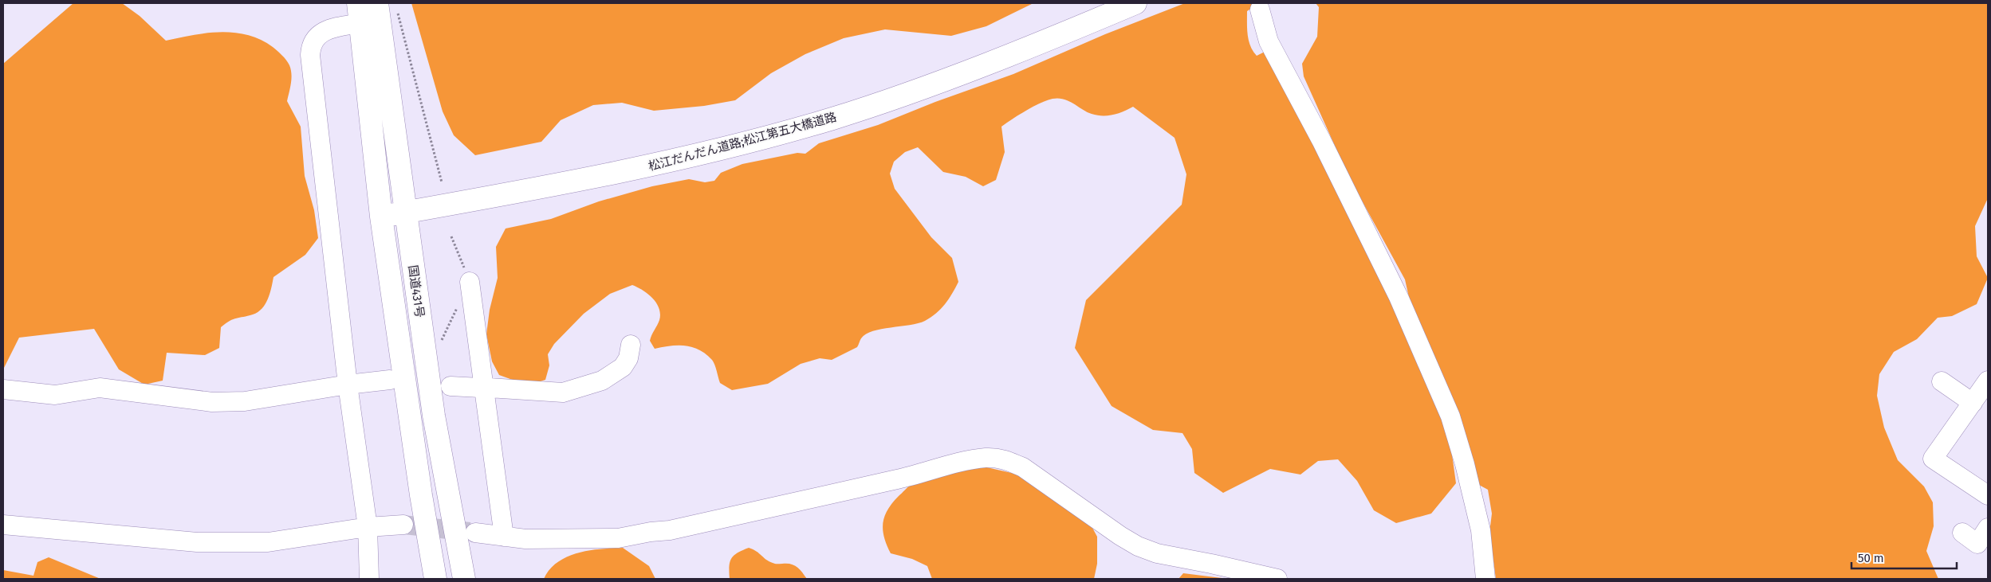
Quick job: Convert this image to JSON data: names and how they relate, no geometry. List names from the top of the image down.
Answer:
{
  "streets": {
    "highway": ["松江だんだん道路;松江第五大橋道路", "国道431号"]
  },
  "crossings": [
    ["松江だんだん道路;松江第五大橋道路", "国道431号"]
  ],
  "scale_bar": "50 m"
}
